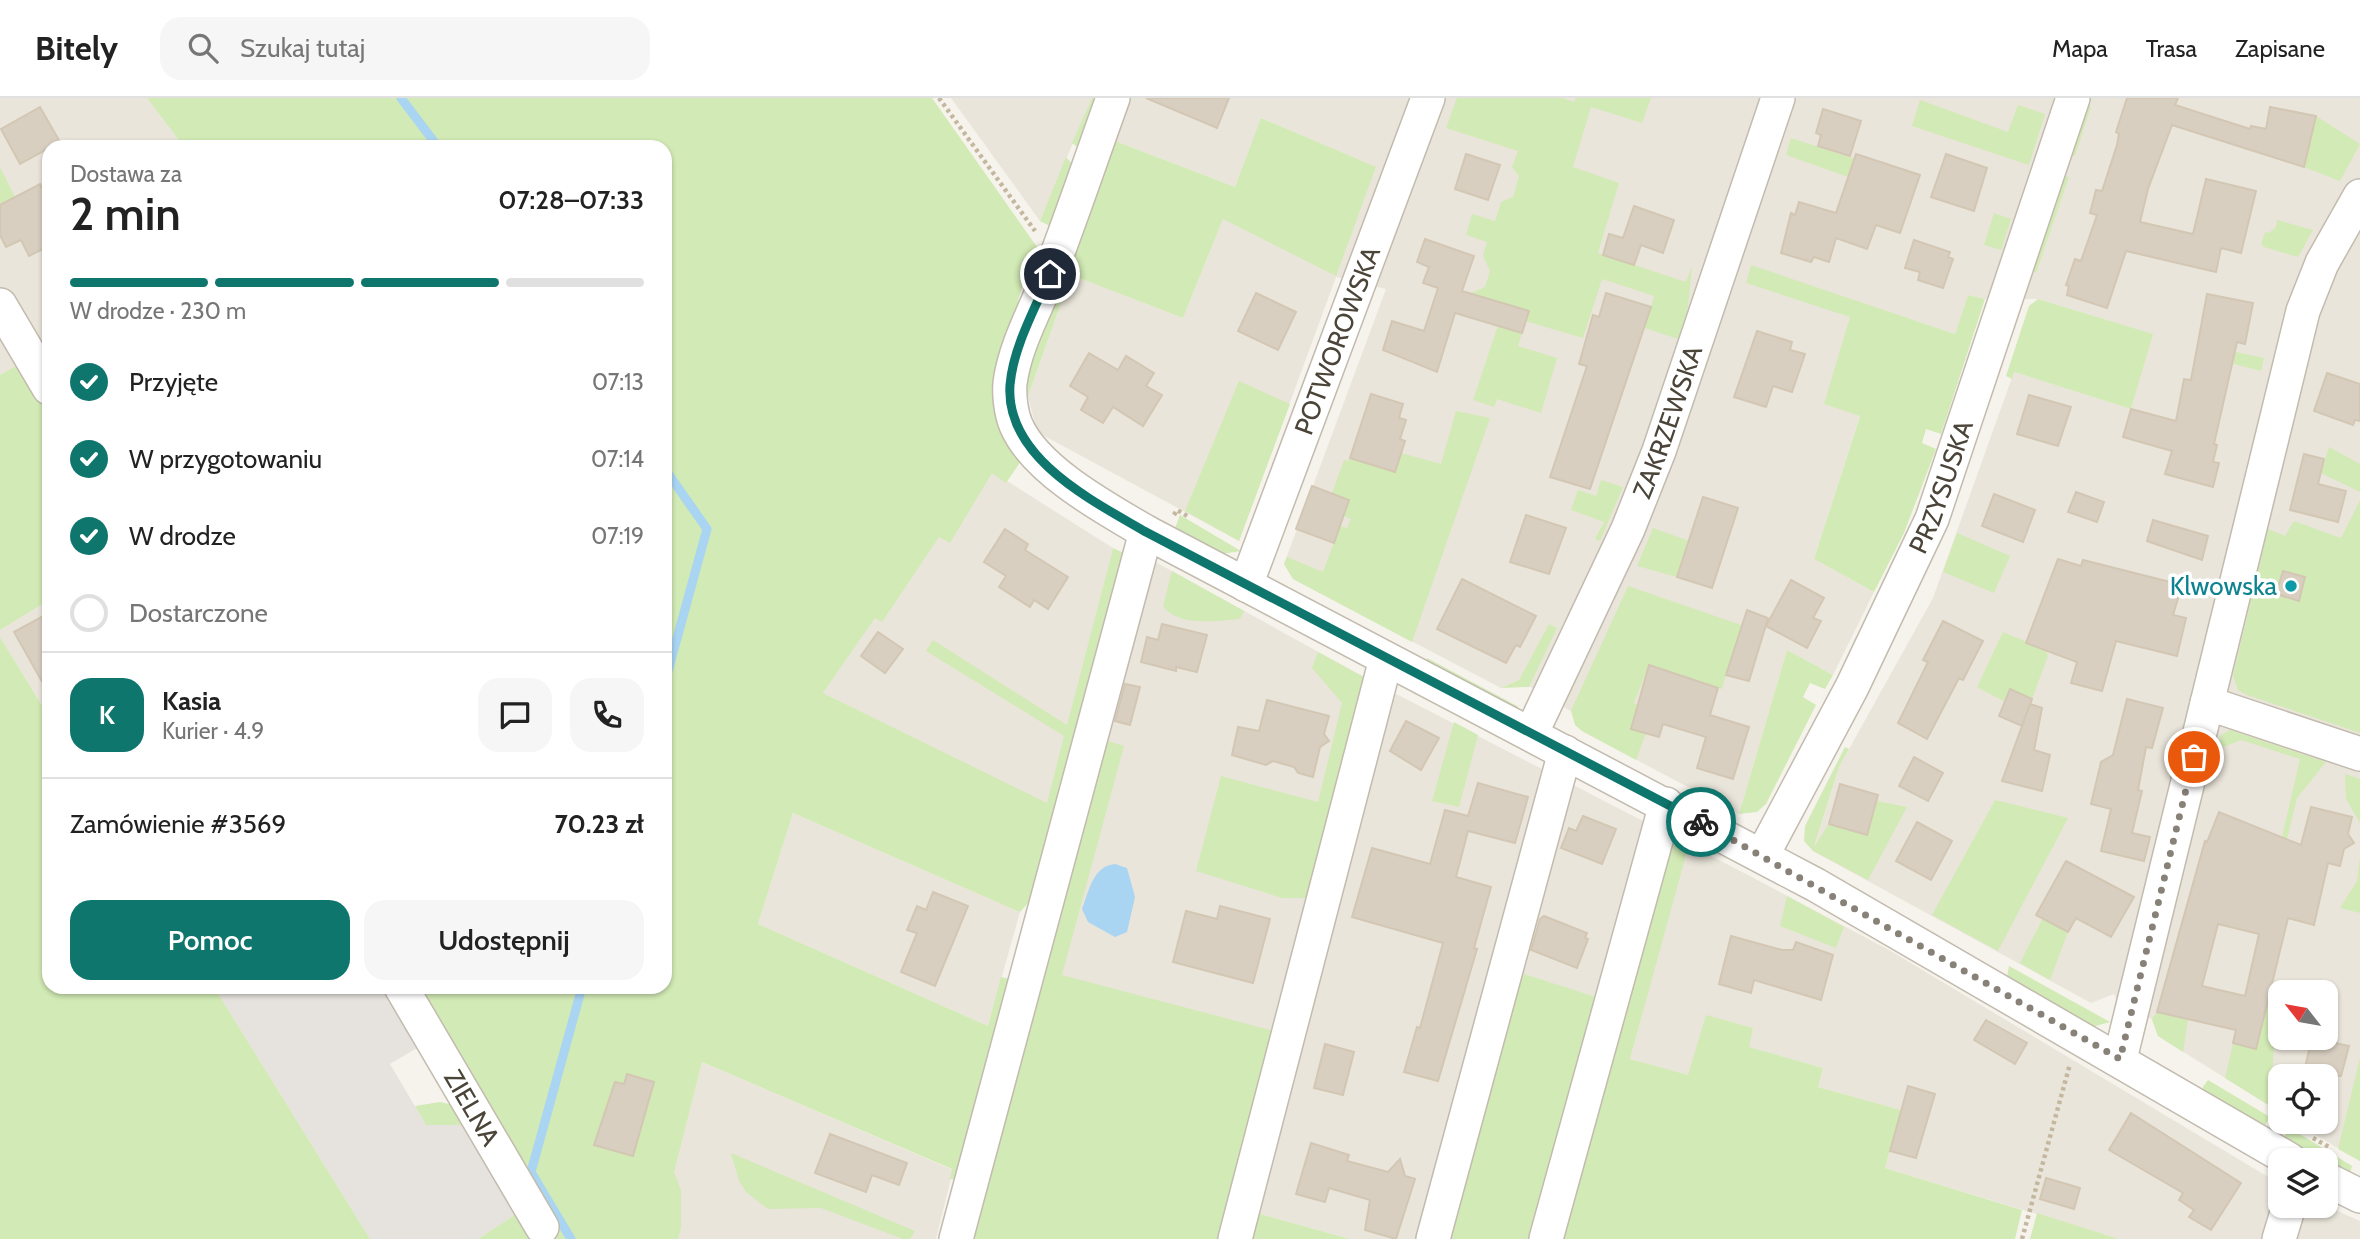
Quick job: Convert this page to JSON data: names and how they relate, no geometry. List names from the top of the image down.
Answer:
{
  "streets": {
    "street": [
      "POTWOROWSKA",
      "ZAKRZEWSKA",
      "PRZYSUSKA",
      "ZIELNA"
    ]
  },
  "places": ["Klwowska"],
  "north": "top left",
  "page": {
    "header": "Bitely",
    "search": "Szukaj tutaj",
    "nav": ["Mapa", "Trasa", "Zapisane"],
    "heading": ["2 min", "Dostawa za", "07:28–07:33"],
    "panel": [
      "Kasia",
      "Kurier · 4.9",
      "Zamówienie #3569",
      "70.23 zł"
    ],
    "bar": "W drodze · 230 m",
    "list": [
      ["Przyjęte", "07:13"],
      ["W przygotowaniu", "07:14"],
      ["W drodze", "07:19"],
      "Dostarczone"
    ],
    "round": "K",
    "buttons": ["Pomoc", "Udostępnij"]
  }
}
